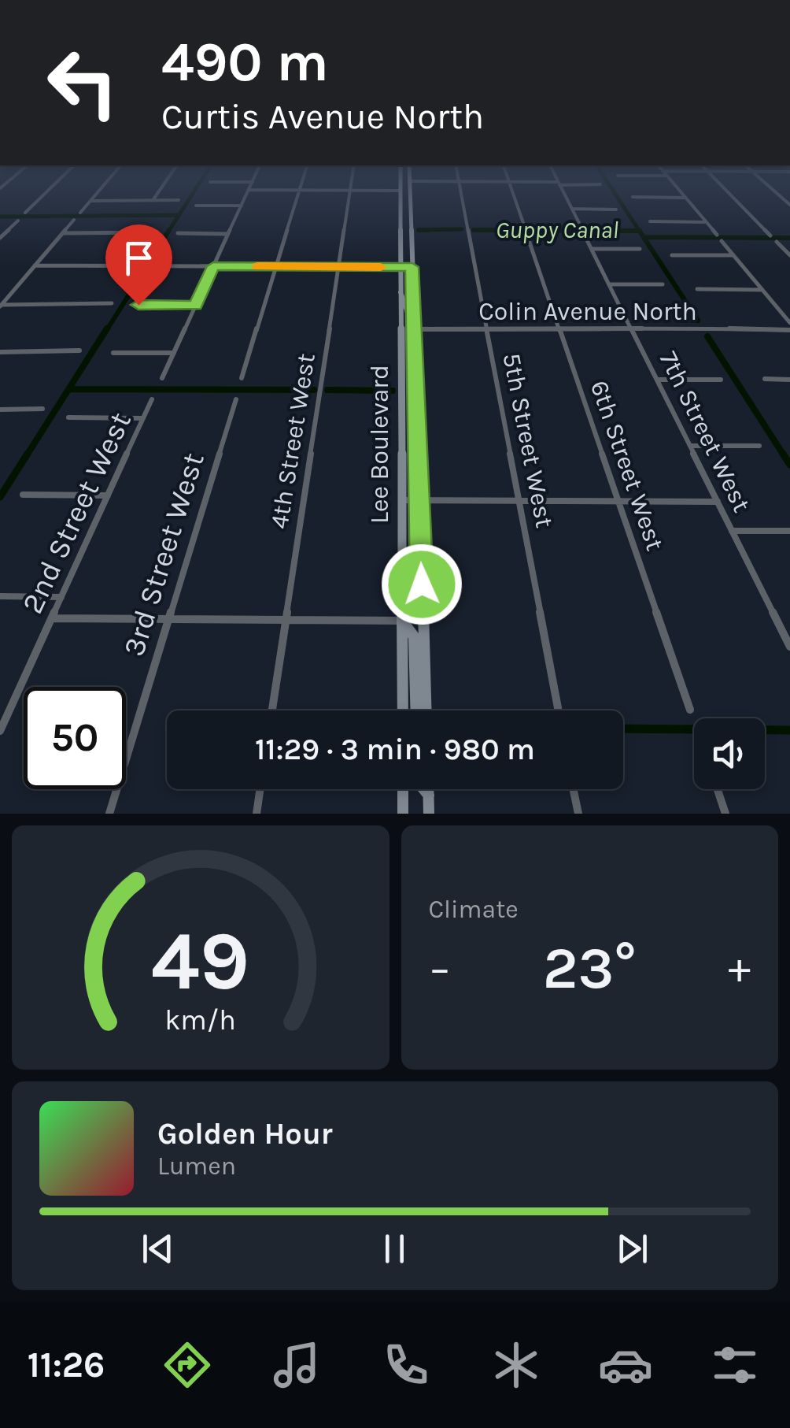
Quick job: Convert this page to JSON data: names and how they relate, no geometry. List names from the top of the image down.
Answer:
{
  "streets": {
    "main road": ["Lee Boulevard"],
    "street": [
      "Colin Avenue North",
      "7th Street West",
      "5th Street West",
      "4th Street West",
      "6th Street West",
      "2nd Street West",
      "3rd Street West"
    ]
  },
  "crossings": [
    ["Colin Avenue North", "7th Street West"],
    ["Colin Avenue North", "5th Street West"],
    ["Colin Avenue North", "Lee Boulevard"],
    ["Colin Avenue North", "6th Street West"]
  ],
  "water": ["Guppy Canal"],
  "page": {
    "turn": ["490 m", "Curtis Avenue North"],
    "limit": "50",
    "trip": "11:29 · 3 min · 980 m",
    "tile": "Climate",
    "heat": ["−", "23°", "+"],
    "song": ["Golden Hour", "Lumen"],
    "tabs": "11:26",
    "gauge": ["49", "km/h"]
  }
}
